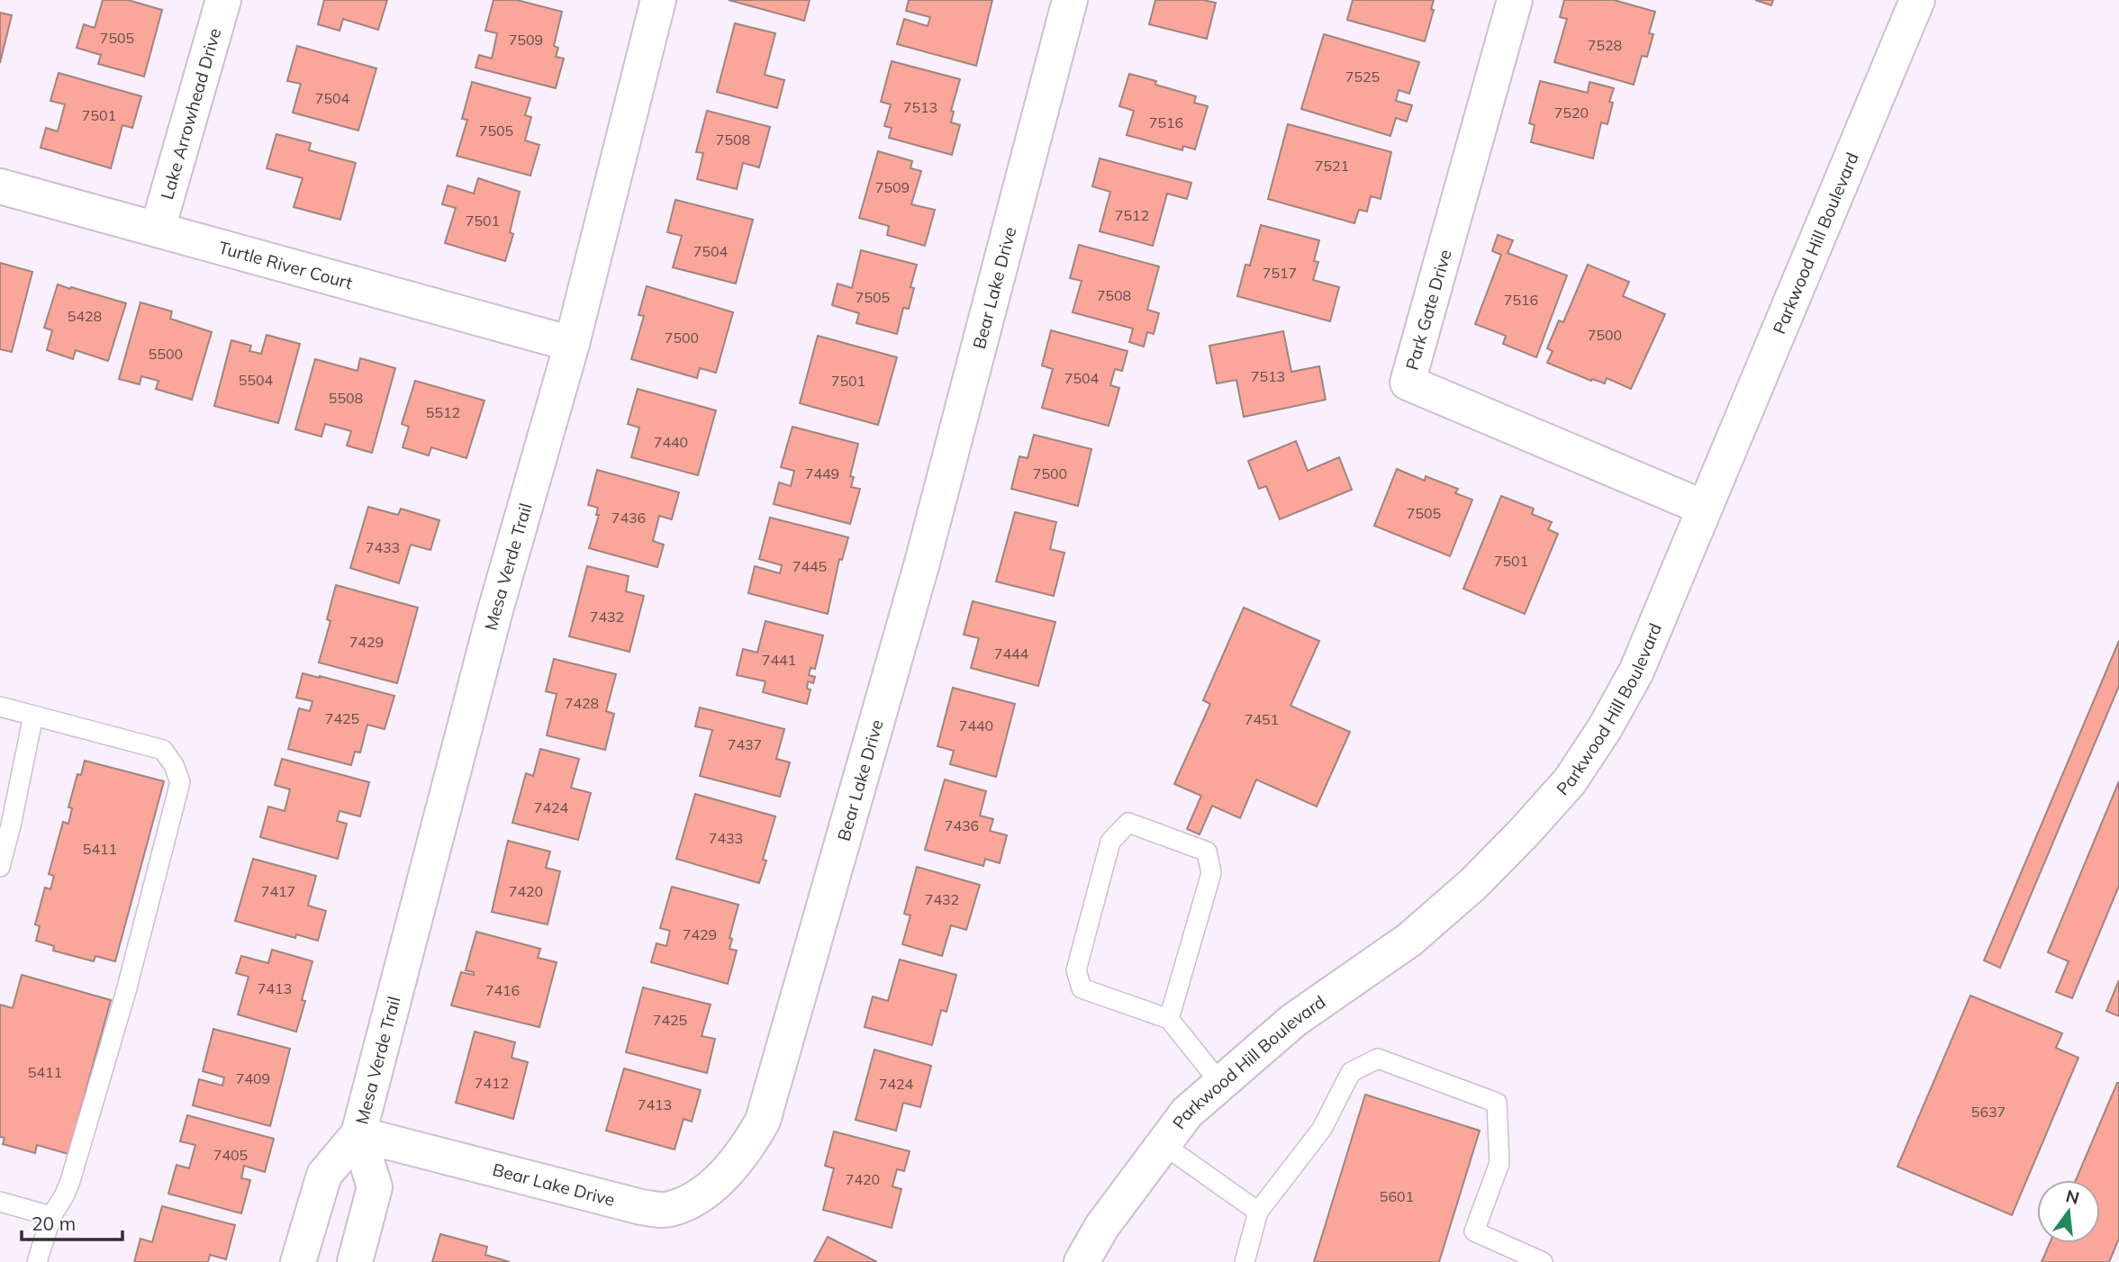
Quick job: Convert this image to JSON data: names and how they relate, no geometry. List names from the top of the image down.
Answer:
{
  "streets": {
    "street": [
      "Lake Arrowhead Drive",
      "Parkwood Hill Boulevard",
      "Turtle River Court",
      "Bear Lake Drive",
      "Park Gate Drive",
      "Mesa Verde Trail"
    ]
  },
  "crossings": [
    ["Lake Arrowhead Drive", "Turtle River Court"],
    ["Parkwood Hill Boulevard", "Park Gate Drive"],
    ["Turtle River Court", "Mesa Verde Trail"],
    ["Bear Lake Drive", "Mesa Verde Trail"]
  ],
  "house_numbers": [
    "7505",
    "7509",
    "7528",
    "7525",
    "7504",
    "7513",
    "7520",
    "7501",
    "7516",
    "7505",
    "7508",
    "7521",
    "7509",
    "7512",
    "7501",
    "7504",
    "7517",
    "7508",
    "7505",
    "7516",
    "5428",
    "7500",
    "7500",
    "5500",
    "7513",
    "7504",
    "5504",
    "7501",
    "5508",
    "5512",
    "7440",
    "7449",
    "7500",
    "7505",
    "7436",
    "7433",
    "7501",
    "7445",
    "7432",
    "7429",
    "7444",
    "7441",
    "7428",
    "7425",
    "7451",
    "7440",
    "7437",
    "7424",
    "7436",
    "7433",
    "5411",
    "7417",
    "7420",
    "7432",
    "7429",
    "7413",
    "7416",
    "7425",
    "5411",
    "7409",
    "7412",
    "7424",
    "7413",
    "5637",
    "7405",
    "7420",
    "5601"
  ],
  "scale_bar": "20 m",
  "north": "top"
}
